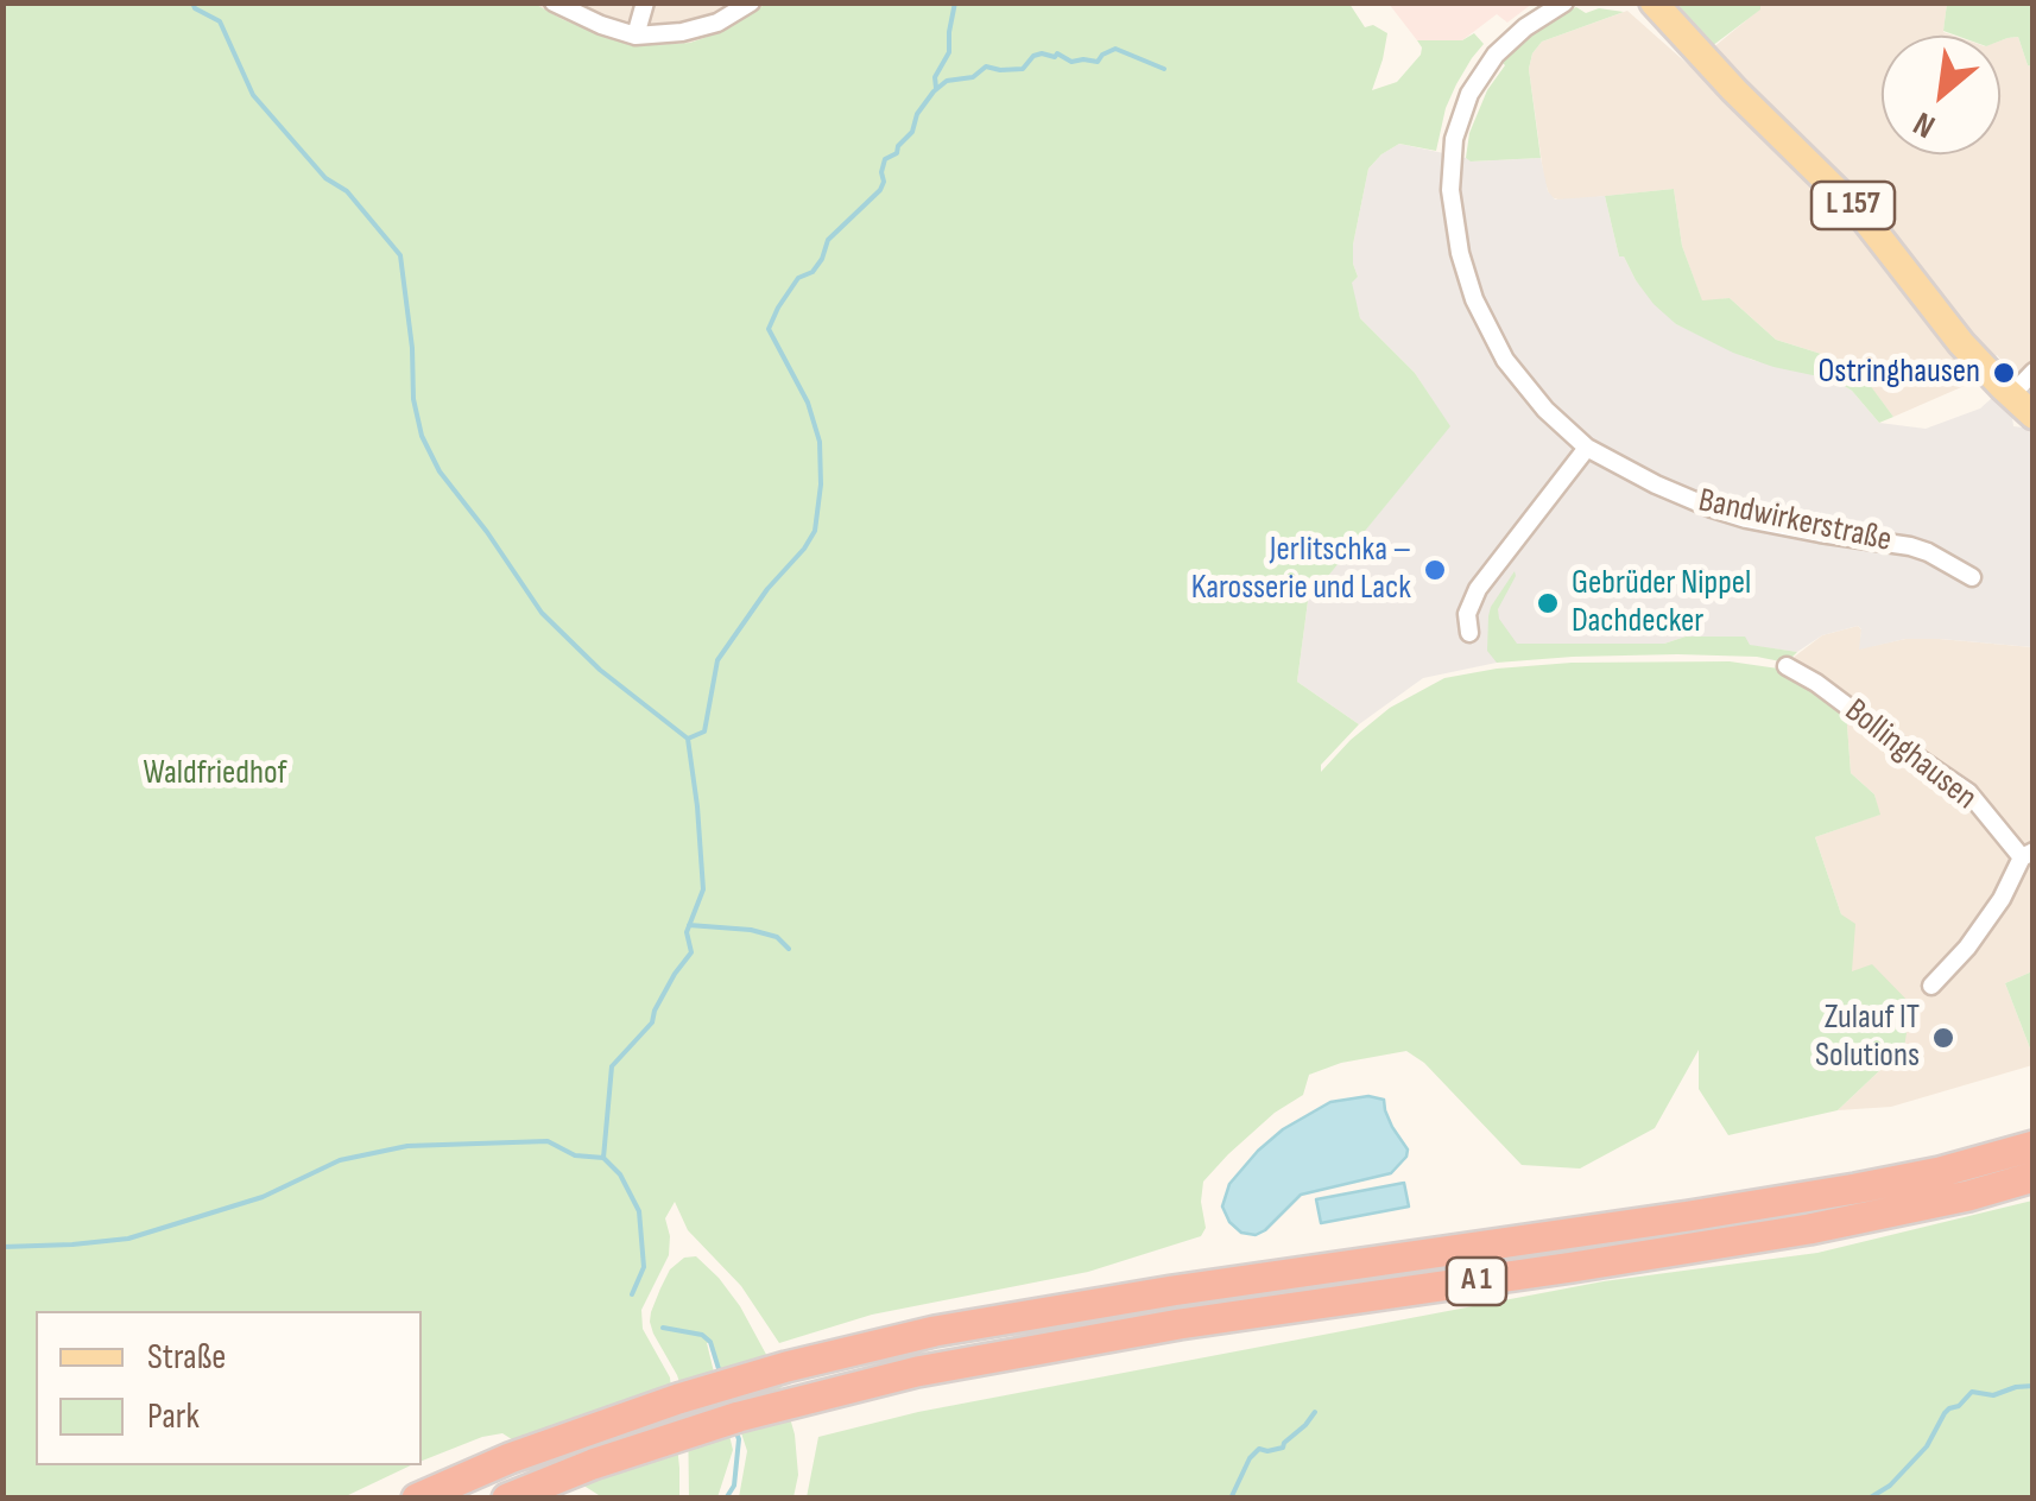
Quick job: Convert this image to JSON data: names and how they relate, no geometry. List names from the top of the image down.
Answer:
{
  "streets": {
    "highway": ["A 1"],
    "main road": ["L 157"],
    "street": ["Bandwirkerstraße", "Bollinghausen"]
  },
  "parks": ["Waldfriedhof"],
  "places": [
    "Ostringhausen",
    "Jerlitschka – Karosserie und Lack",
    "Gebrüder Nippel Dachdecker",
    "Zulauf IT Solutions"
  ],
  "legend": ["Straße", "Park"],
  "north": "bottom left"
}
